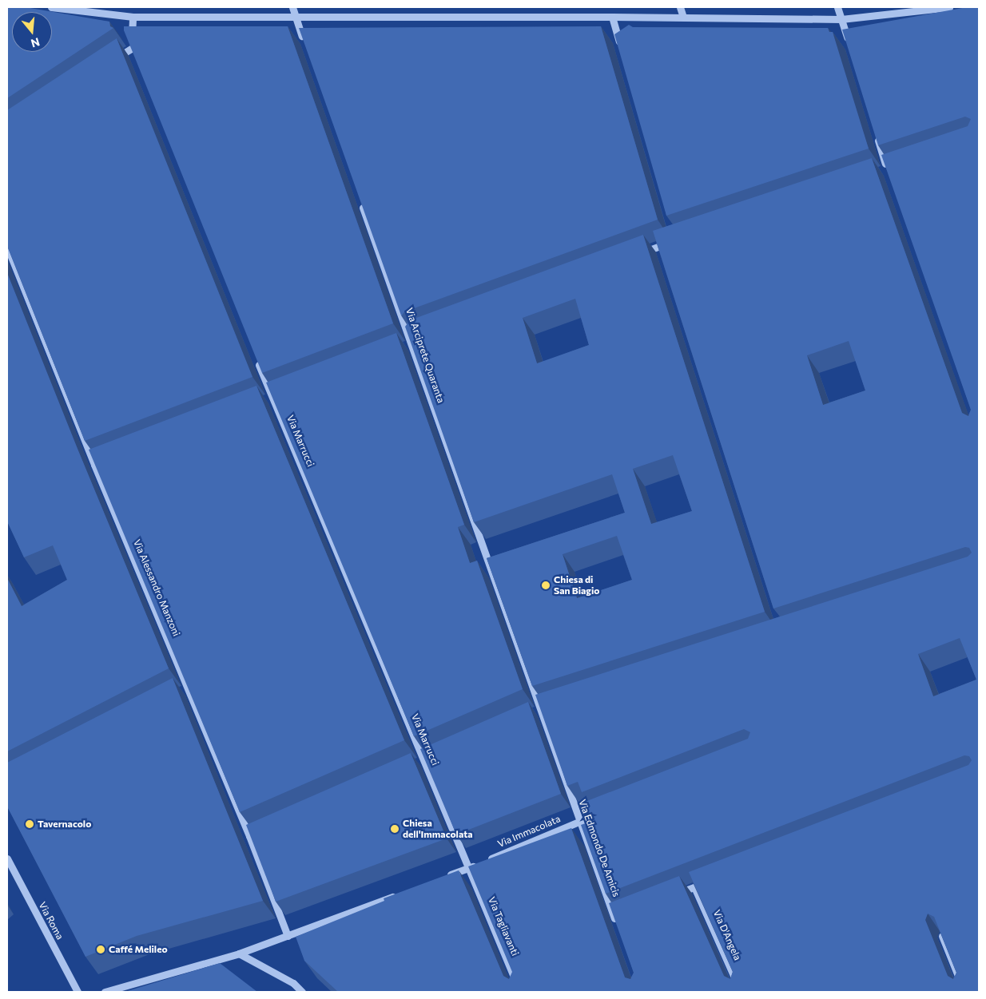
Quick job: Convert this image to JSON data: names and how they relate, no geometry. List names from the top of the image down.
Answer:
{
  "streets": {
    "street": [
      "Via Arciprete Quaranta",
      "Via Marrucci",
      "Via Alessandro Manzoni",
      "Via Immacolata",
      "Via Edmondo De Amicis",
      "Via Roma",
      "Via Tagliavanti",
      "Via D'Angela"
    ]
  },
  "crossings": [
    ["Via Arciprete Quaranta", "Via Edmondo De Amicis"],
    ["Via Marrucci", "Via Immacolata"],
    ["Via Marrucci", "Via Tagliavanti"],
    ["Via Immacolata", "Via Edmondo De Amicis"],
    ["Via Immacolata", "Via Tagliavanti"]
  ],
  "places": [
    "Chiesa di San Biagio",
    "Tavernacolo",
    "Chiesa dell'Immacolata",
    "Caffé Melileo"
  ],
  "north": "bottom"
}
